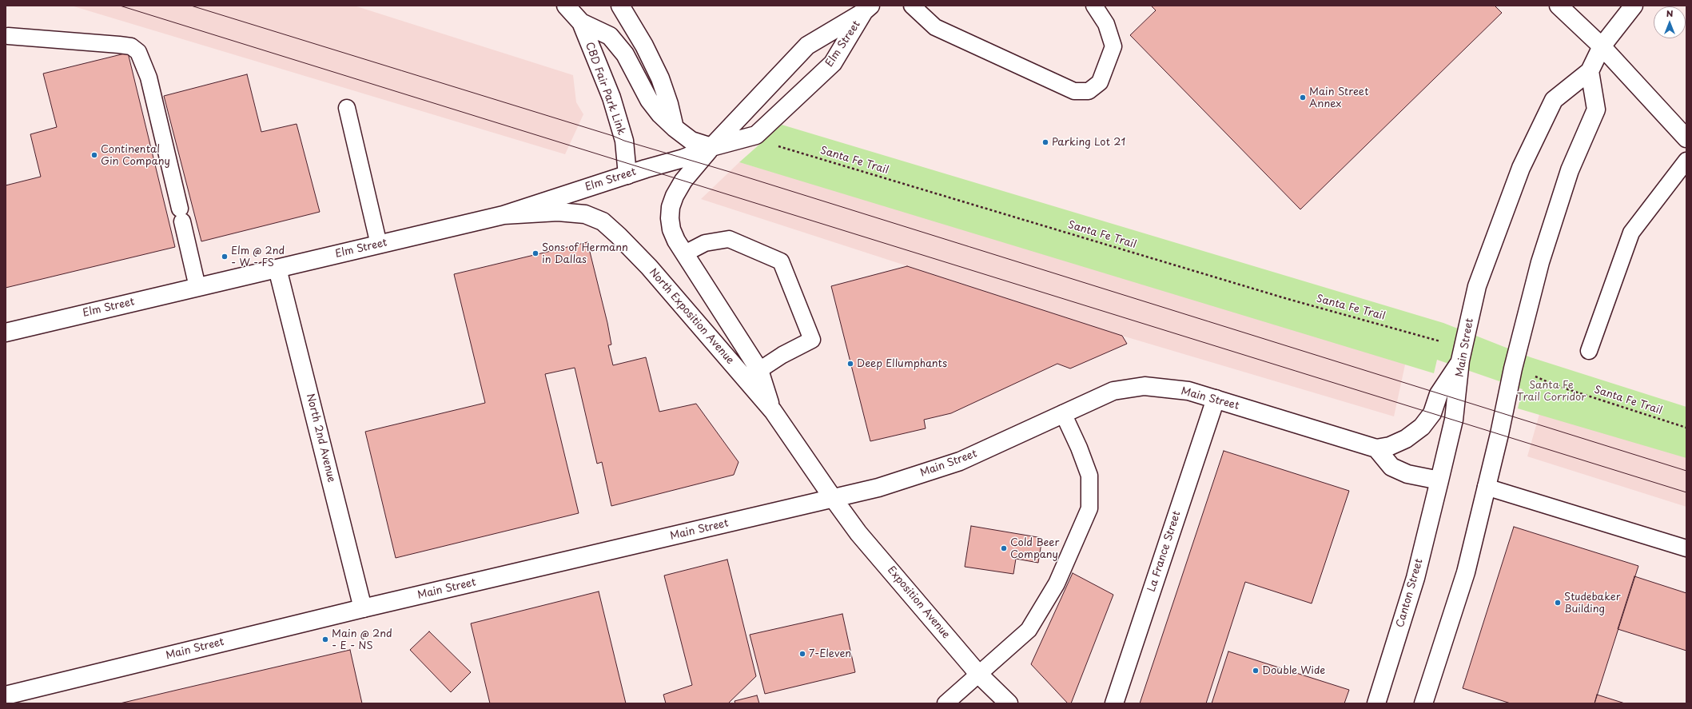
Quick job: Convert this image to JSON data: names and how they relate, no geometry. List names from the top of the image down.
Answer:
{
  "streets": {
    "main road": [
      "Elm Street",
      "CBD Fair Park Link",
      "North Exposition Avenue",
      "Main Street",
      "North 2nd Avenue",
      "La France Street",
      "Canton Street",
      "Exposition Avenue"
    ],
    "path": ["Santa Fe Trail"]
  },
  "crossings": [
    ["Elm Street", "CBD Fair Park Link"],
    ["Elm Street", "North Exposition Avenue"],
    ["Elm Street", "North 2nd Avenue"],
    ["North Exposition Avenue", "Main Street"],
    ["North Exposition Avenue", "Exposition Avenue"],
    ["Main Street", "North 2nd Avenue"],
    ["Main Street", "La France Street"],
    ["Main Street", "Canton Street"],
    ["Main Street", "Exposition Avenue"]
  ],
  "parks": ["Santa Fe Trail Corridor"],
  "places": [
    "Main Street Annex",
    "Parking Lot 21",
    "Continental Gin Company",
    "Sons of Hermann in Dallas",
    "Elm @ 2nd - W - FS",
    "Deep Ellumphants",
    "Cold Beer Company",
    "Studebaker Building",
    "Main @ 2nd - E - NS",
    "7-Eleven",
    "Double Wide"
  ],
  "north": "top"
}
